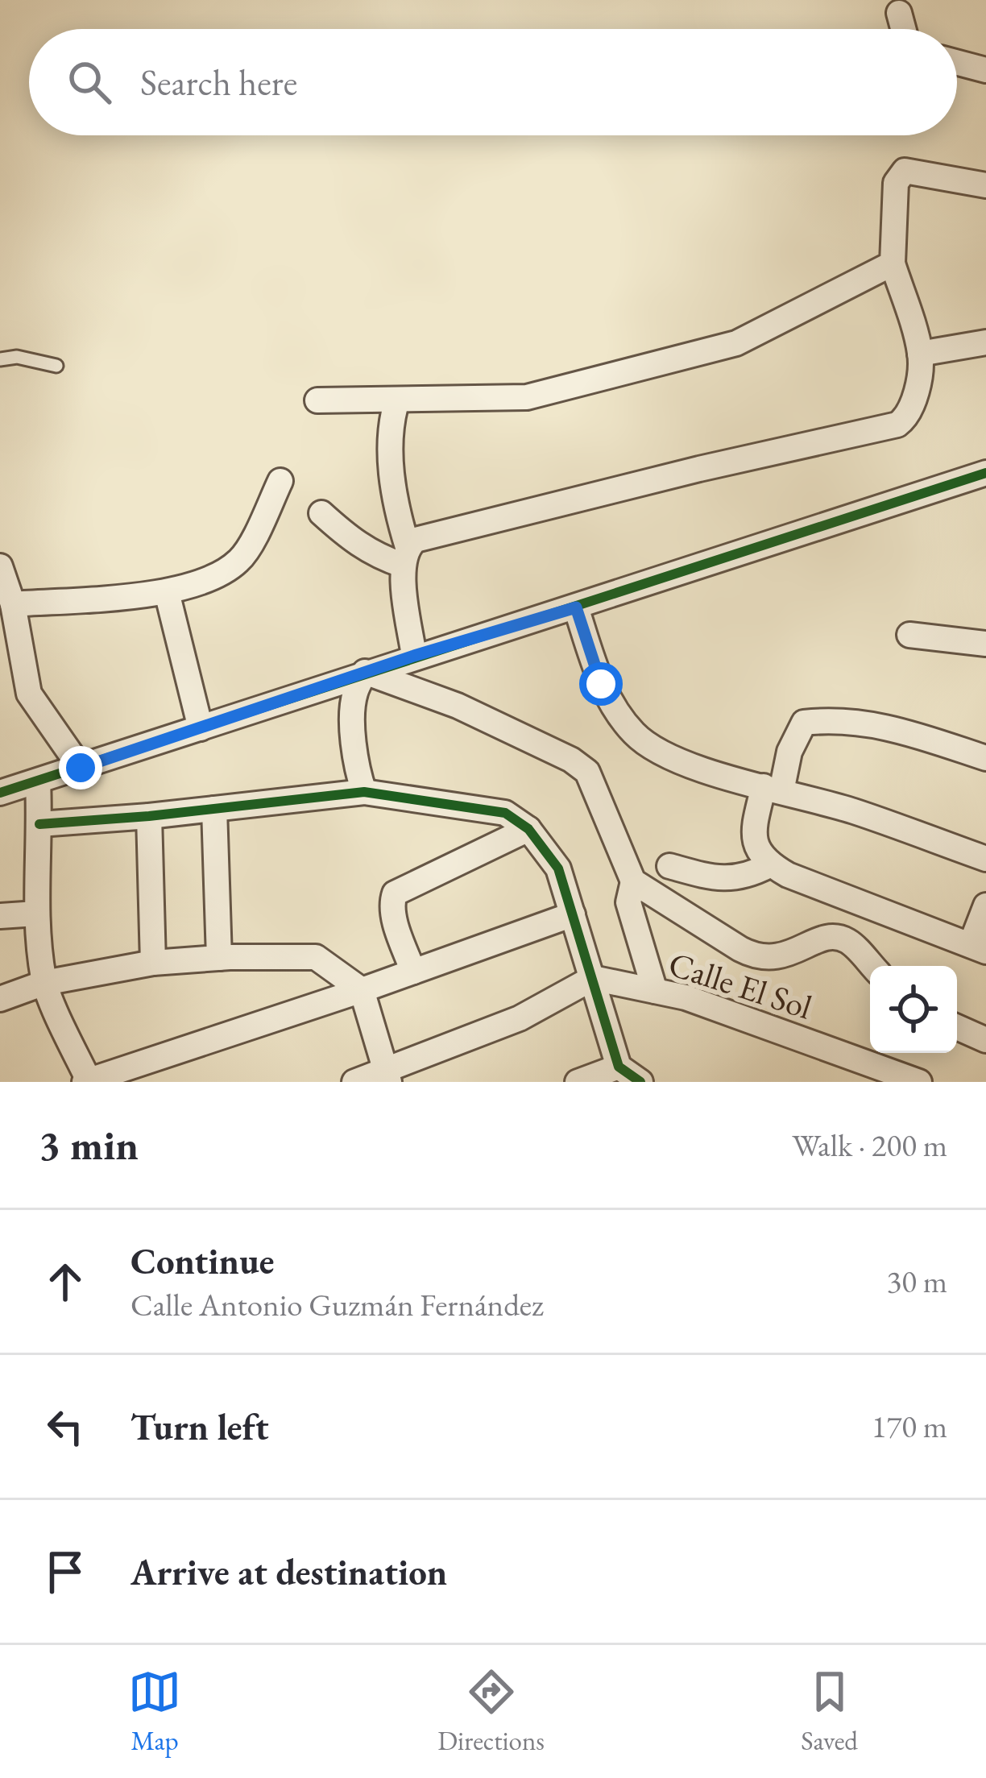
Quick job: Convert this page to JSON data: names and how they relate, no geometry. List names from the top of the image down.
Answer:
{
  "streets": {
    "street": ["Calle El Sol"]
  },
  "page": {
    "search": "Search here",
    "heading": ["3 min", "Walk · 200 m"],
    "list": [
      ["Continue", "Calle Antonio Guzmán Fernández", "30 m"],
      ["Turn left", "170 m"],
      "Arrive at destination"
    ],
    "nav": ["Map", "Directions", "Saved"]
  }
}
